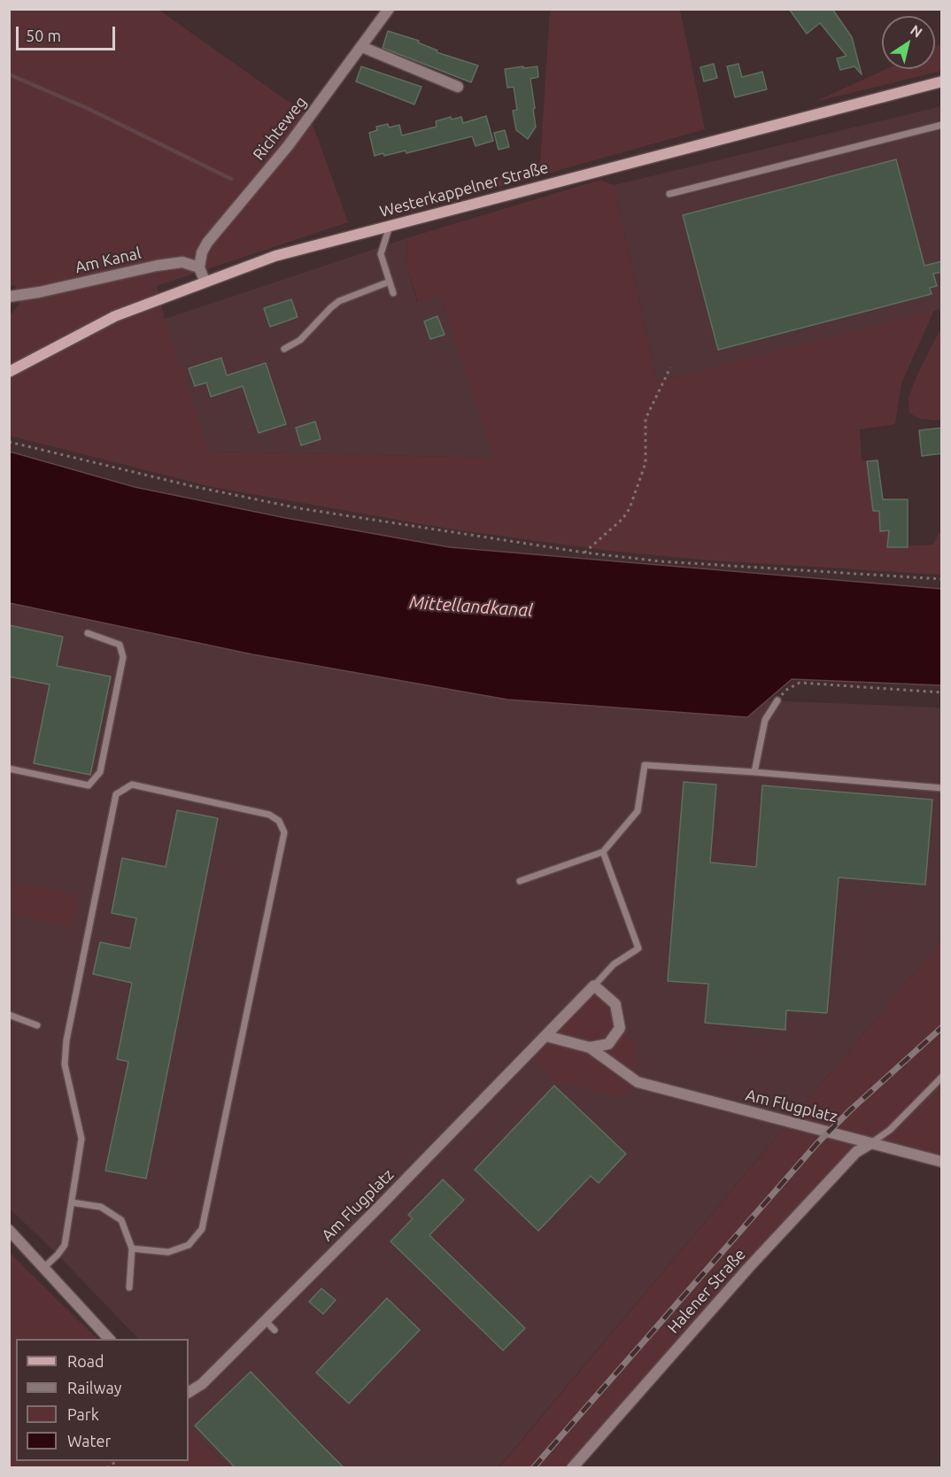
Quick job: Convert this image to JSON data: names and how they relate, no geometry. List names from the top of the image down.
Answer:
{
  "streets": {
    "main road": ["Westerkappelner Straße"],
    "street": [
      "Richteweg",
      "Am Kanal",
      "Am Flugplatz",
      "Halener Straße"
    ]
  },
  "crossings": [
    ["Richteweg", "Am Kanal"],
    ["Am Flugplatz", "Halener Straße"]
  ],
  "water": ["Mittellandkanal"],
  "legend": [
    "Road",
    "Railway",
    "Park",
    "Water"
  ],
  "scale_bar": "50 m",
  "north": "top right"
}
